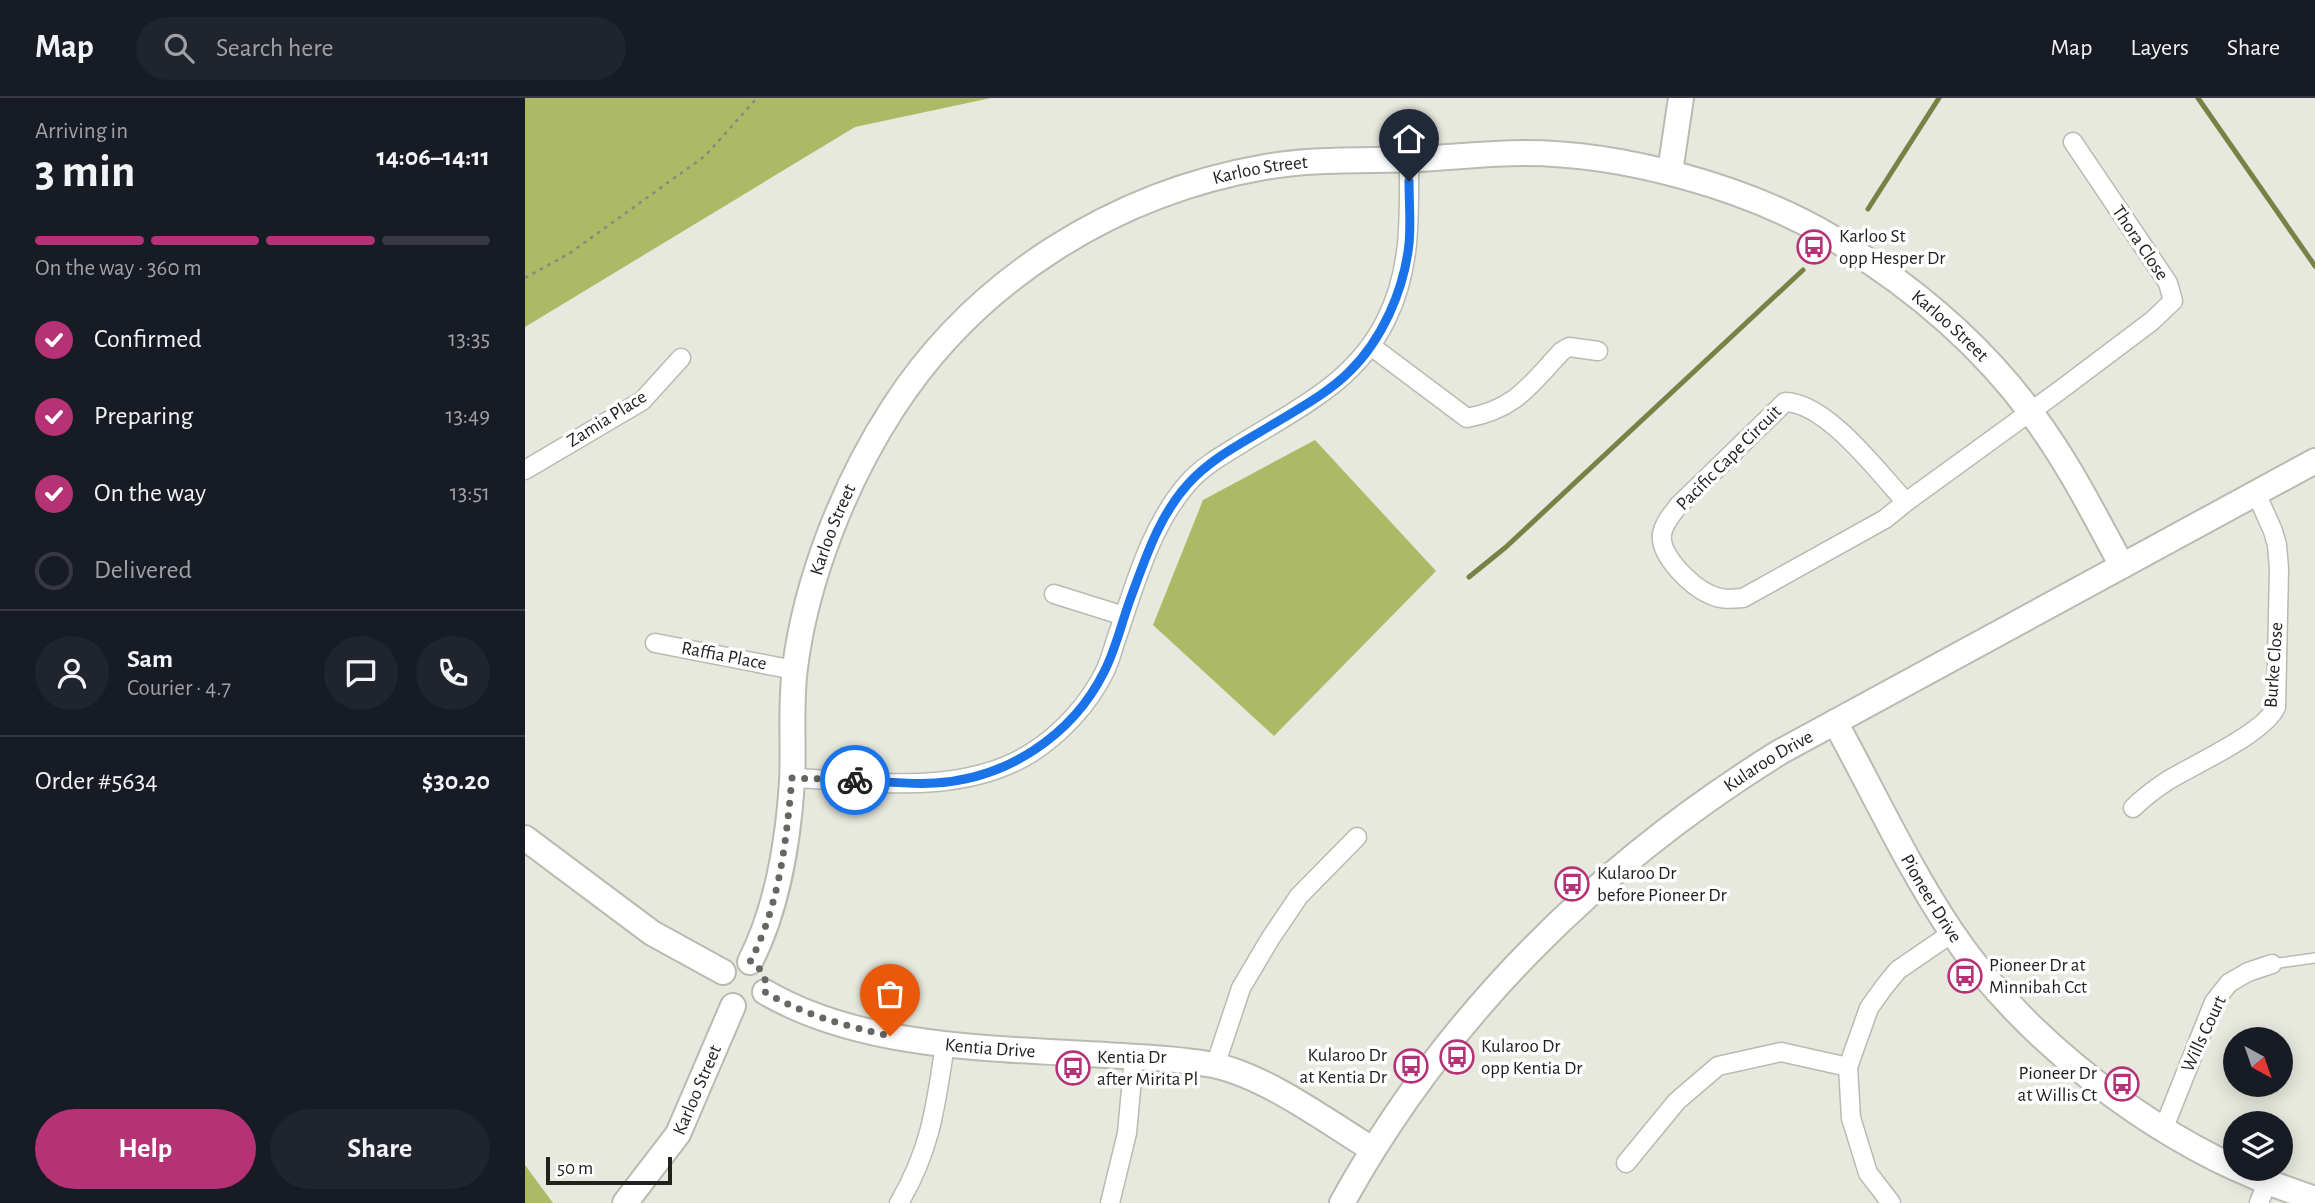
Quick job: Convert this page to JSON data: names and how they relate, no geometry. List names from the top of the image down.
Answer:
{
  "streets": {
    "street": [
      "Karloo Street",
      "Thora Close",
      "Zamia Place",
      "Pacific Cape Circuit",
      "Raffia Place",
      "Burke Close",
      "Kularoo Drive",
      "Pioneer Drive",
      "Wills Court",
      "Kentia Drive"
    ]
  },
  "crossings": [
    ["Karloo Street", "Thora Close"],
    ["Karloo Street", "Pacific Cape Circuit"],
    ["Karloo Street", "Raffia Place"],
    ["Karloo Street", "Kularoo Drive"],
    ["Karloo Street", "Kentia Drive"],
    ["Thora Close", "Pacific Cape Circuit"],
    ["Burke Close", "Kularoo Drive"],
    ["Kularoo Drive", "Pioneer Drive"],
    ["Kularoo Drive", "Kentia Drive"],
    ["Pioneer Drive", "Wills Court"]
  ],
  "places": {
    "bus stop": [
      "Karloo St opp Hesper Dr",
      "Kularoo Dr before Pioneer Dr",
      "Pioneer Dr at Minnibah Cct",
      "Kularoo Dr opp Kentia Dr",
      "Kularoo Dr at Kentia Dr",
      "Kentia Dr after Mirita Pl",
      "Pioneer Dr at Willis Ct"
    ]
  },
  "scale_bar": "50 m",
  "north": "bottom right",
  "page": {
    "header": "Map",
    "search": "Search here",
    "nav": ["Map", "Layers", "Share"],
    "heading": ["3 min", "Arriving in", "14:06–14:11"],
    "panel": [
      "Sam",
      "Courier · 4.7",
      "Order #5634",
      "$30.20"
    ],
    "bar": "On the way · 360 m",
    "list": [
      ["Confirmed", "13:35"],
      ["Preparing", "13:49"],
      ["On the way", "13:51"],
      "Delivered"
    ],
    "buttons": ["Help", "Share"],
    "scale": "50 m"
  }
}
